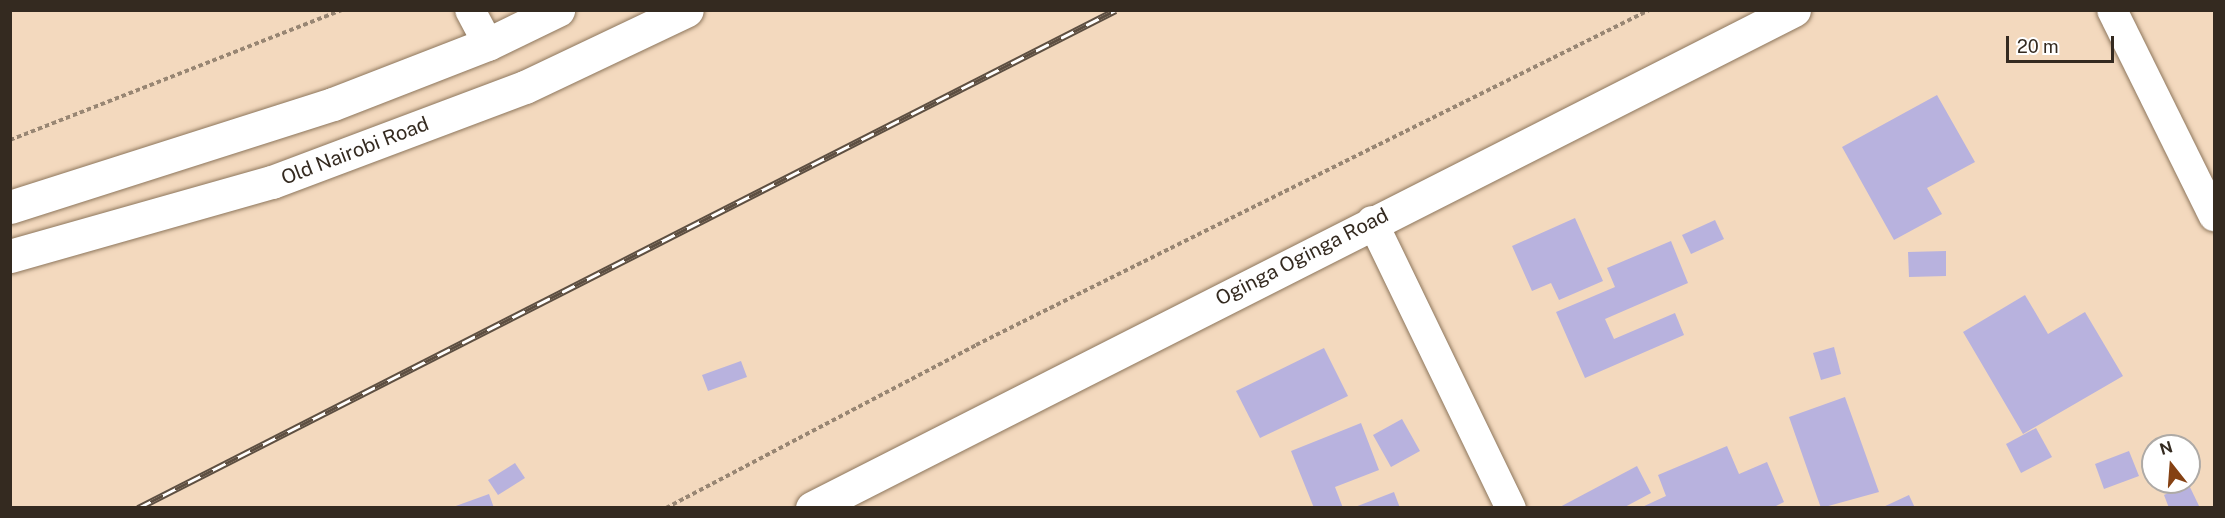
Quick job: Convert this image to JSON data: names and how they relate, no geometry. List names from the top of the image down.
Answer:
{
  "streets": {
    "main road": ["Old Nairobi Road", "Oginga Oginga Road"]
  },
  "scale_bar": "20 m",
  "north": "top"
}
